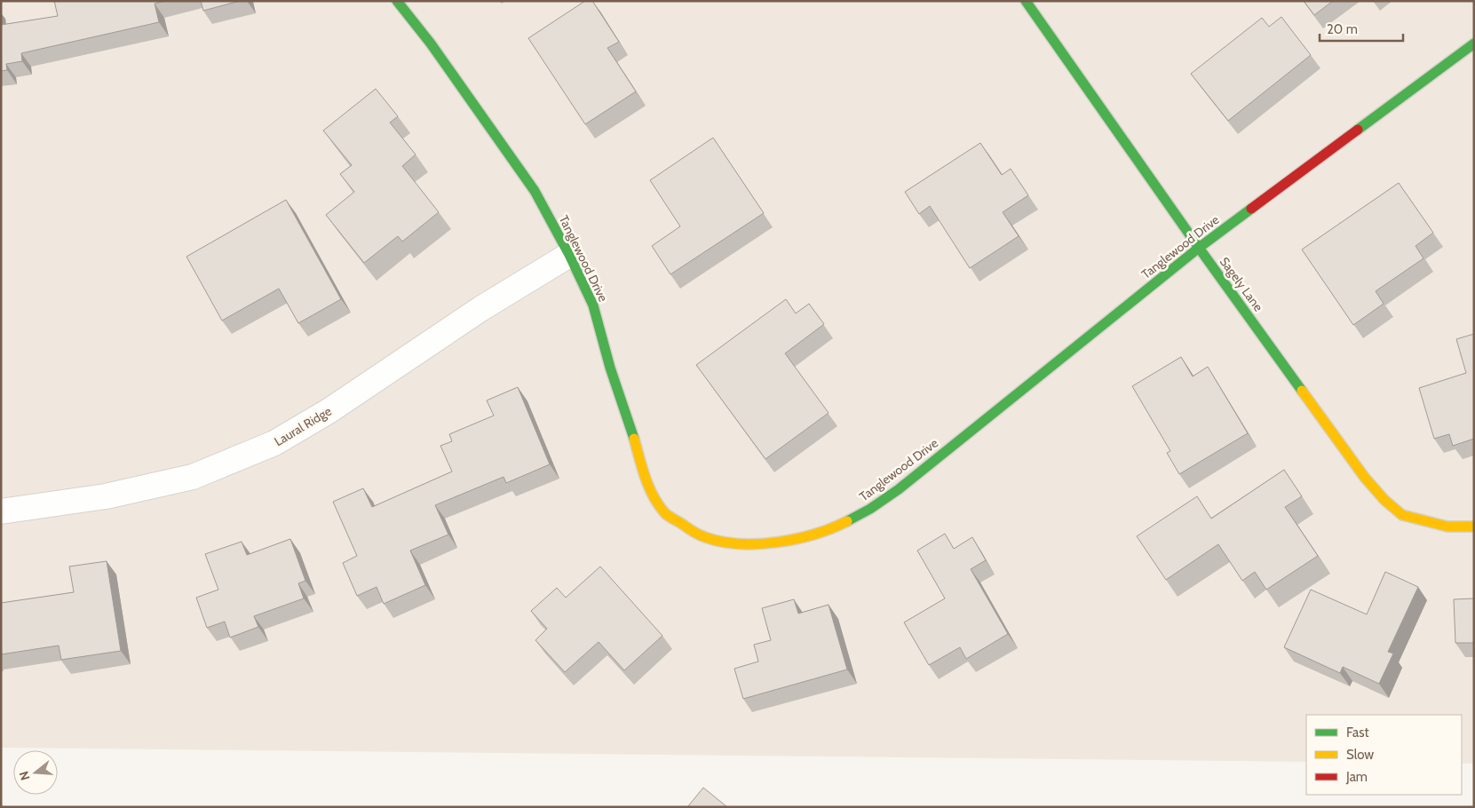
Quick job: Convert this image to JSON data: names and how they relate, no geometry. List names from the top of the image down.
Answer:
{
  "streets": {
    "street": ["Tanglewood Drive", "Sagely Lane", "Laural Ridge"]
  },
  "crossings": [
    ["Tanglewood Drive", "Sagely Lane"],
    ["Tanglewood Drive", "Laural Ridge"]
  ],
  "legend": ["Fast", "Slow", "Jam"],
  "scale_bar": "20 m",
  "north": "left"
}
